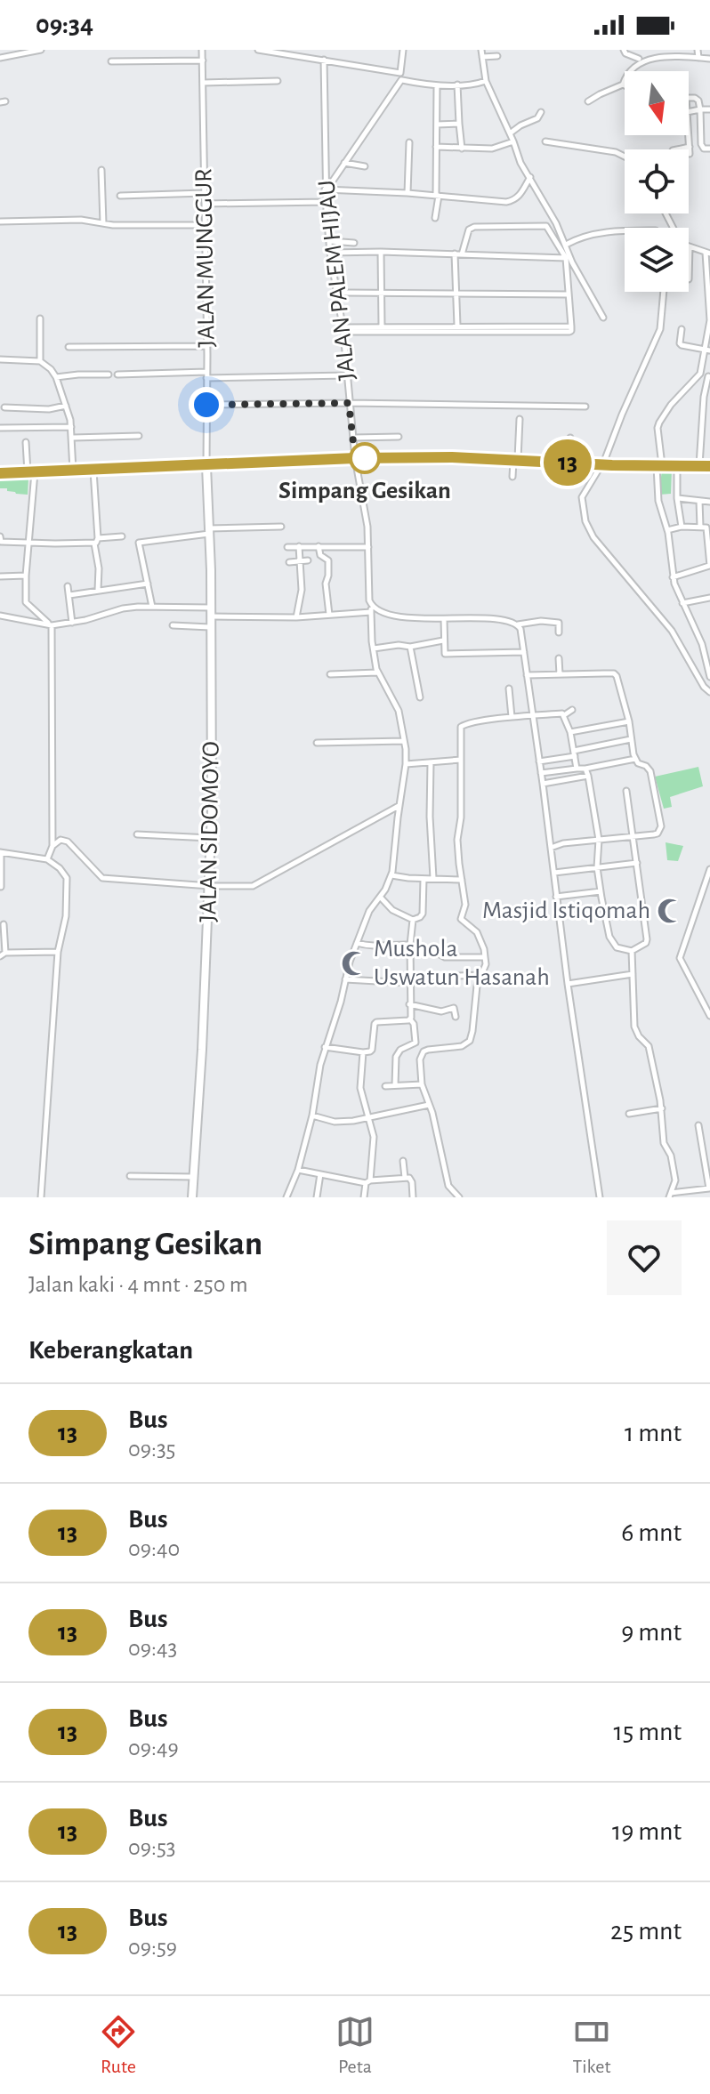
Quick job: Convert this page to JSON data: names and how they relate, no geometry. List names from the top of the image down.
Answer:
{
  "streets": {
    "main road": ["JALAN SIDOMOYO"],
    "street": ["JALAN MUNGGUR", "JALAN PALEM HIJAU"]
  },
  "crossings": [
    ["JALAN MUNGGUR", "JALAN SIDOMOYO"]
  ],
  "places": {
    "other": ["Simpang Gesikan"],
    "mosque": ["Masjid Istiqomah", "Mushola Uswatun Hasanah"]
  },
  "lines": ["bus line 13"],
  "north": "bottom",
  "page": {
    "status": "09:34",
    "on_map": "13",
    "heading": [
      ["Simpang Gesikan", "Jalan kaki · 4 mnt · 250 m"],
      "Keberangkatan"
    ],
    "list": [
      {
        "mark": "13",
        "name": "Bus",
        "note": "09:35",
        "value": "1 mnt"
      },
      {
        "mark": "13",
        "name": "Bus",
        "note": "09:40",
        "value": "6 mnt"
      },
      {
        "mark": "13",
        "name": "Bus",
        "note": "09:43",
        "value": "9 mnt"
      },
      {
        "mark": "13",
        "name": "Bus",
        "note": "09:49",
        "value": "15 mnt"
      },
      {
        "mark": "13",
        "name": "Bus",
        "note": "09:53",
        "value": "19 mnt"
      },
      {
        "mark": "13",
        "name": "Bus",
        "note": "09:59",
        "value": "25 mnt"
      }
    ],
    "tabs": ["Rute", "Peta", "Tiket"]
  }
}
